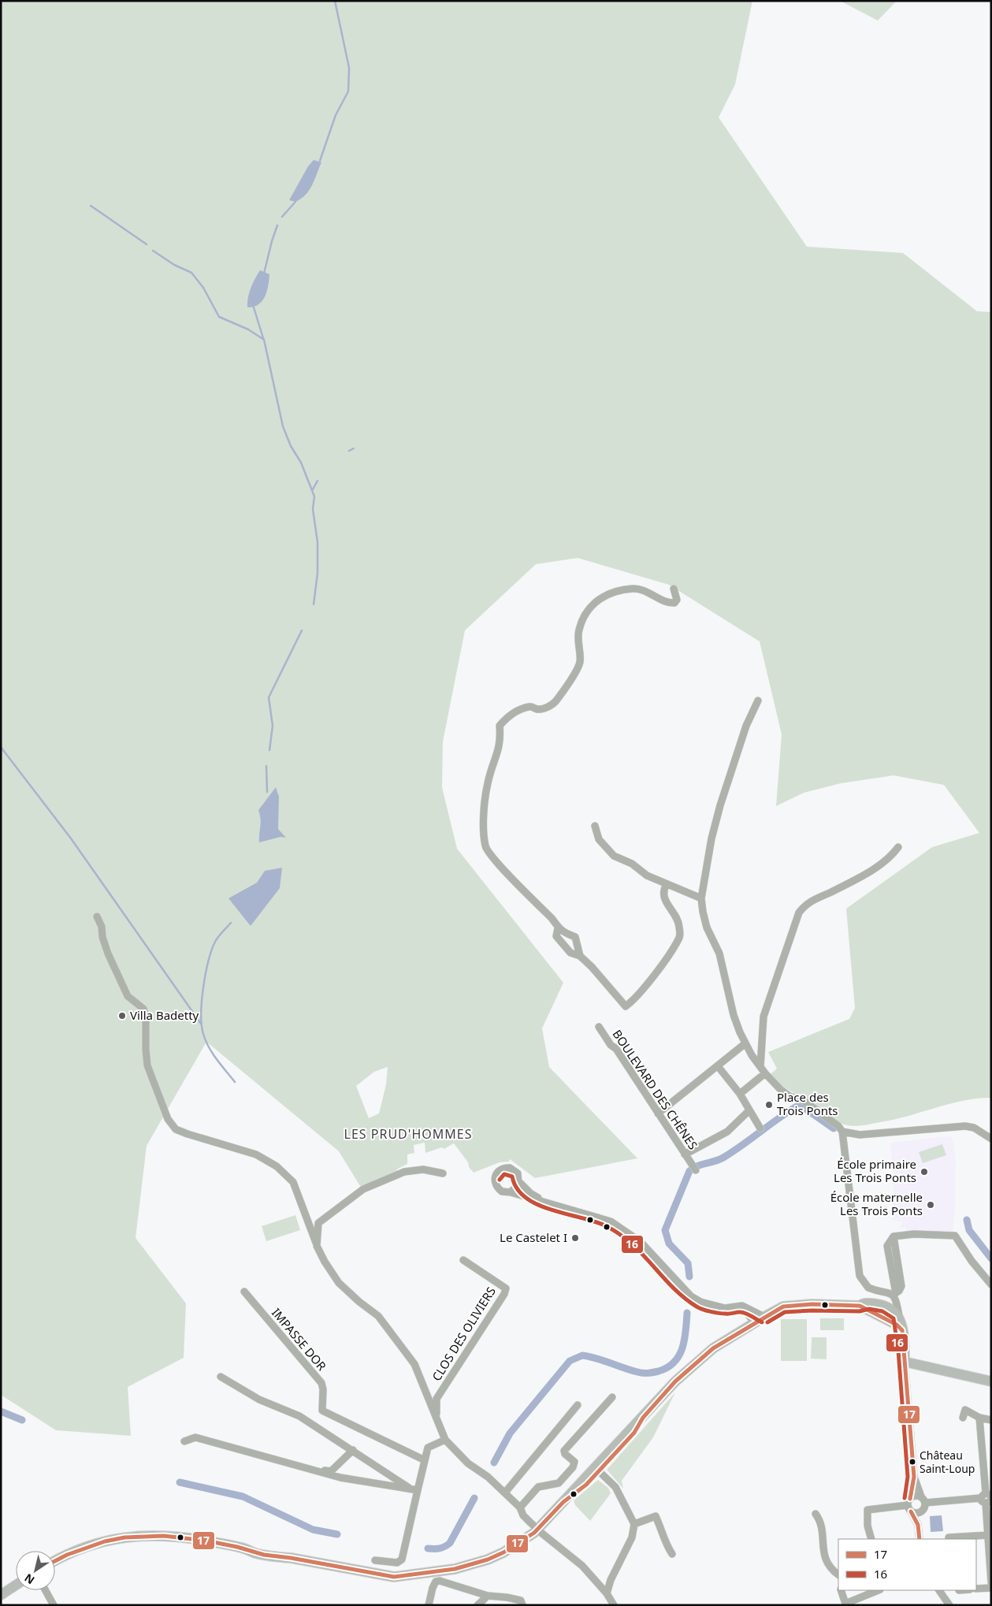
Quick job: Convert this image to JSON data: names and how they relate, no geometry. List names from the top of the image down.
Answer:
{
  "streets": {
    "street": ["BOULEVARD DES CHÊNES", "CLOS DES OLIVIERS", "IMPASSE DOR"]
  },
  "districts": ["LES PRUD'HOMMES"],
  "places": [
    "Villa Badetty",
    "Place des Trois Ponts",
    "École primaire Les Trois Ponts",
    "École maternelle Les Trois Ponts",
    "Le Castelet I",
    "Château Saint-Loup"
  ],
  "lines": ["transit line 16", "transit line 17"],
  "legend": ["17", "16"],
  "north": "bottom left"
}
